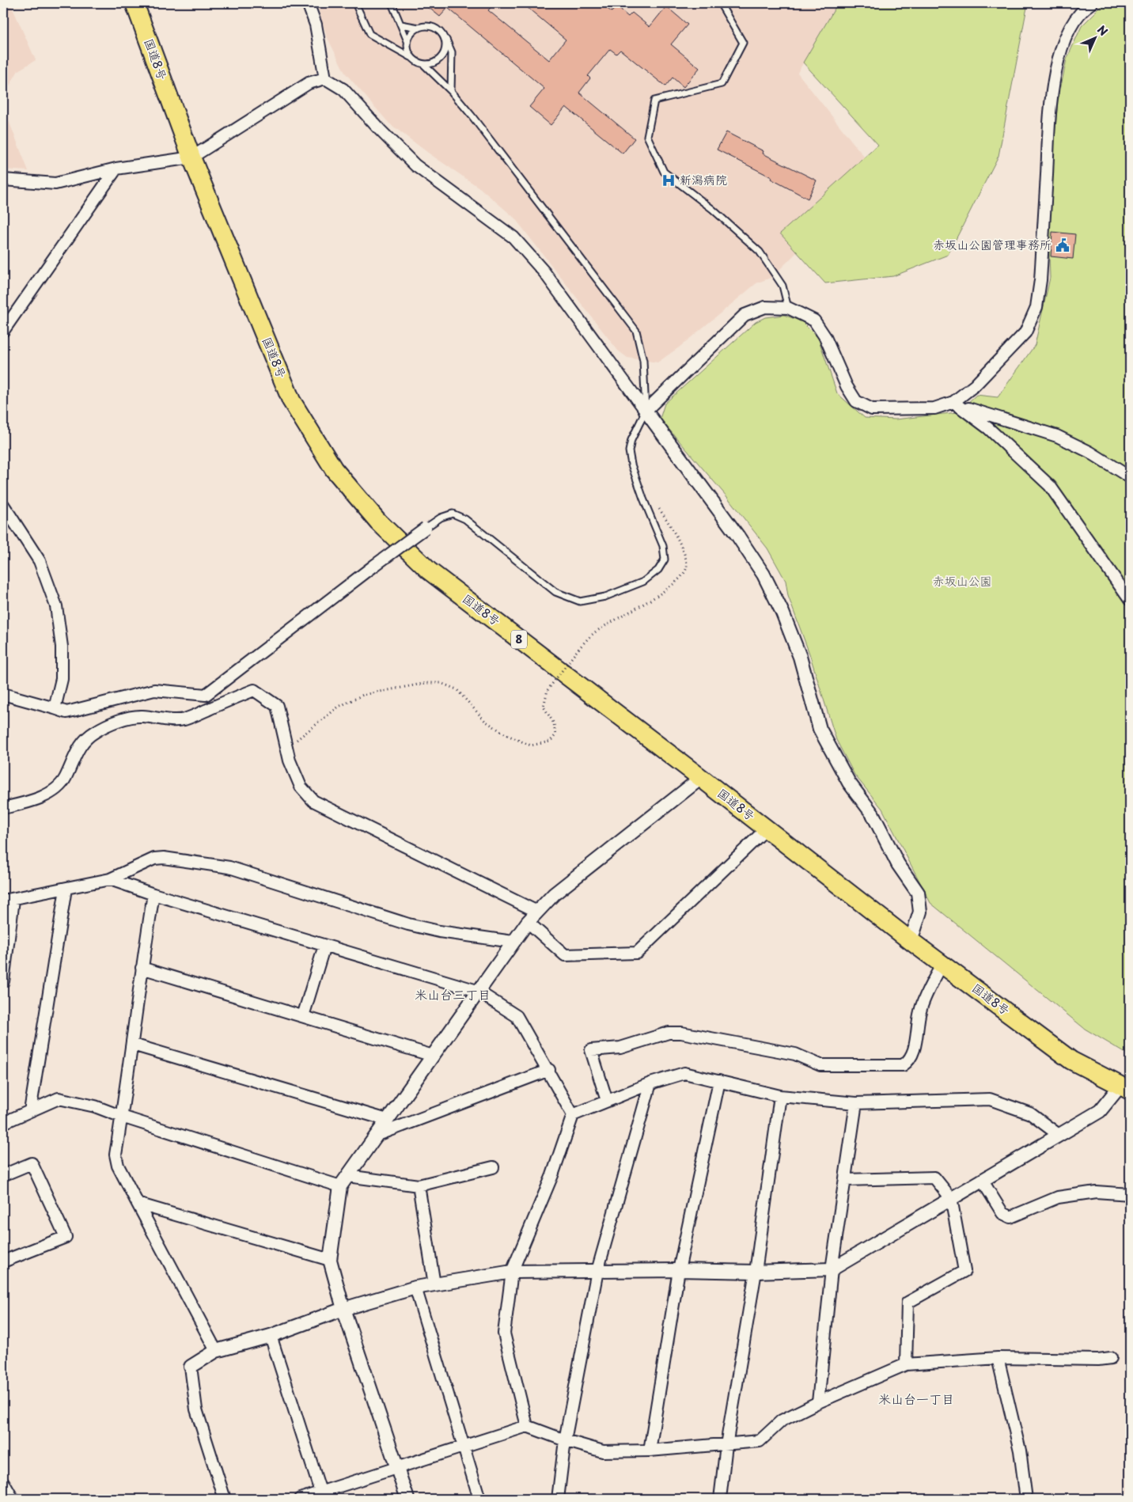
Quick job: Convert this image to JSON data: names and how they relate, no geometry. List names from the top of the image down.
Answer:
{
  "streets": {
    "highway": ["国道8号", "8"]
  },
  "districts": ["米山台三丁目", "米山台一丁目"],
  "parks": ["赤坂山公園"],
  "places": {
    "hospital": ["新潟病院"],
    "public building": ["赤坂山公園管理事務所"]
  },
  "north": "top right"
}
